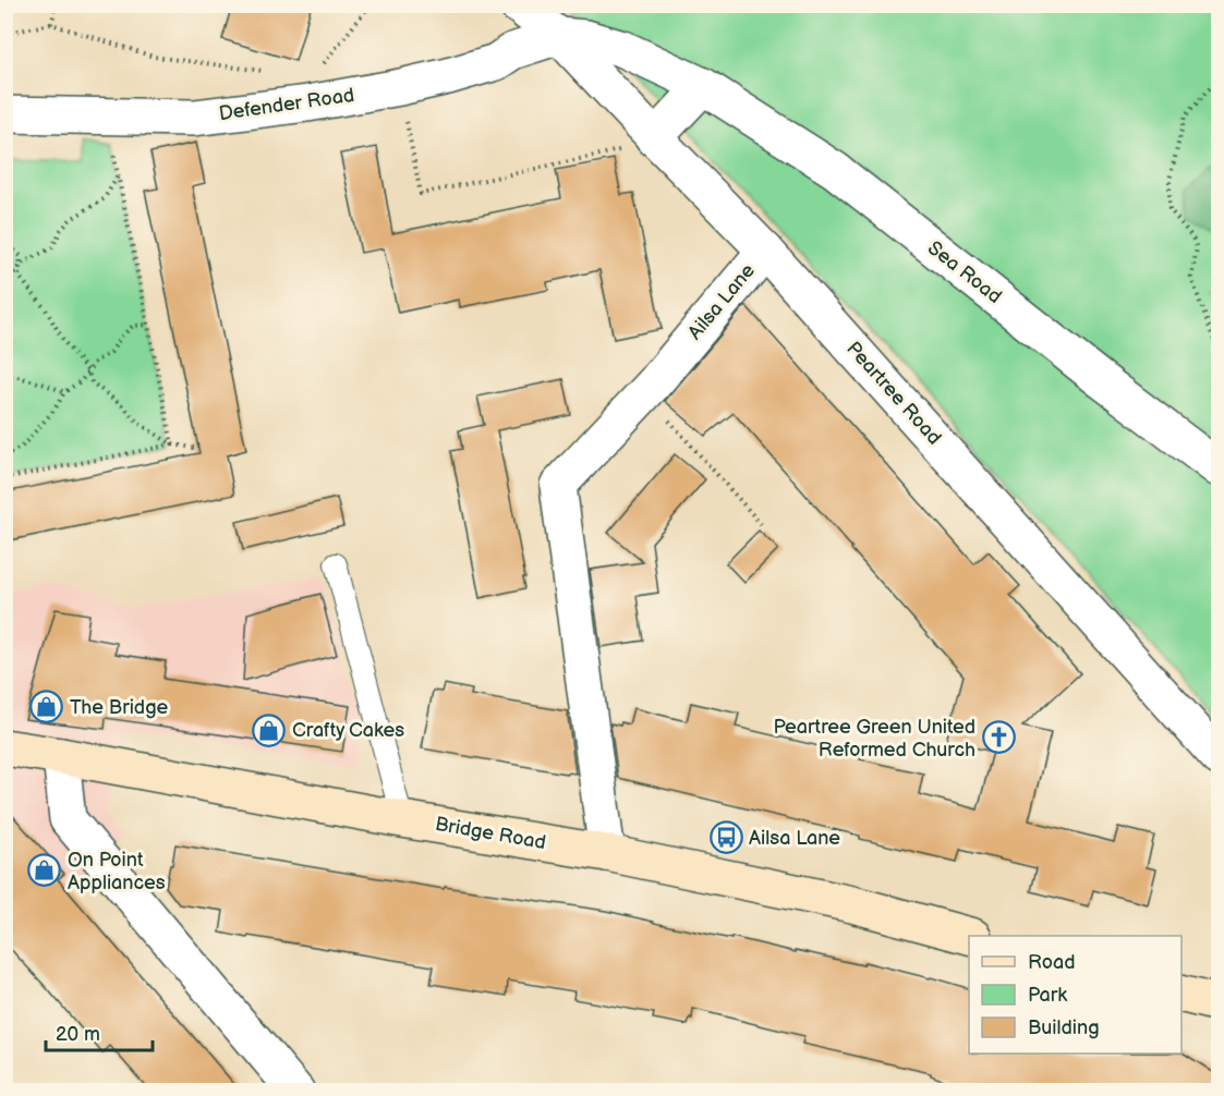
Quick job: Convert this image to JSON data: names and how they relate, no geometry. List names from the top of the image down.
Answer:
{
  "streets": {
    "street": [
      "Defender Road",
      "Sea Road",
      "Ailsa Lane",
      "Peartree Road",
      "Bridge Road"
    ]
  },
  "crossings": [
    ["Defender Road", "Sea Road"],
    ["Defender Road", "Peartree Road"],
    ["Sea Road", "Peartree Road"],
    ["Ailsa Lane", "Peartree Road"],
    ["Ailsa Lane", "Bridge Road"]
  ],
  "places": {
    "shop": ["The Bridge", "Crafty Cakes", "On Point Appliances"],
    "church": ["Peartree Green United Reformed Church"],
    "bus stop": ["Ailsa Lane"]
  },
  "legend": ["Road", "Park", "Building"],
  "scale_bar": "20 m"
}
